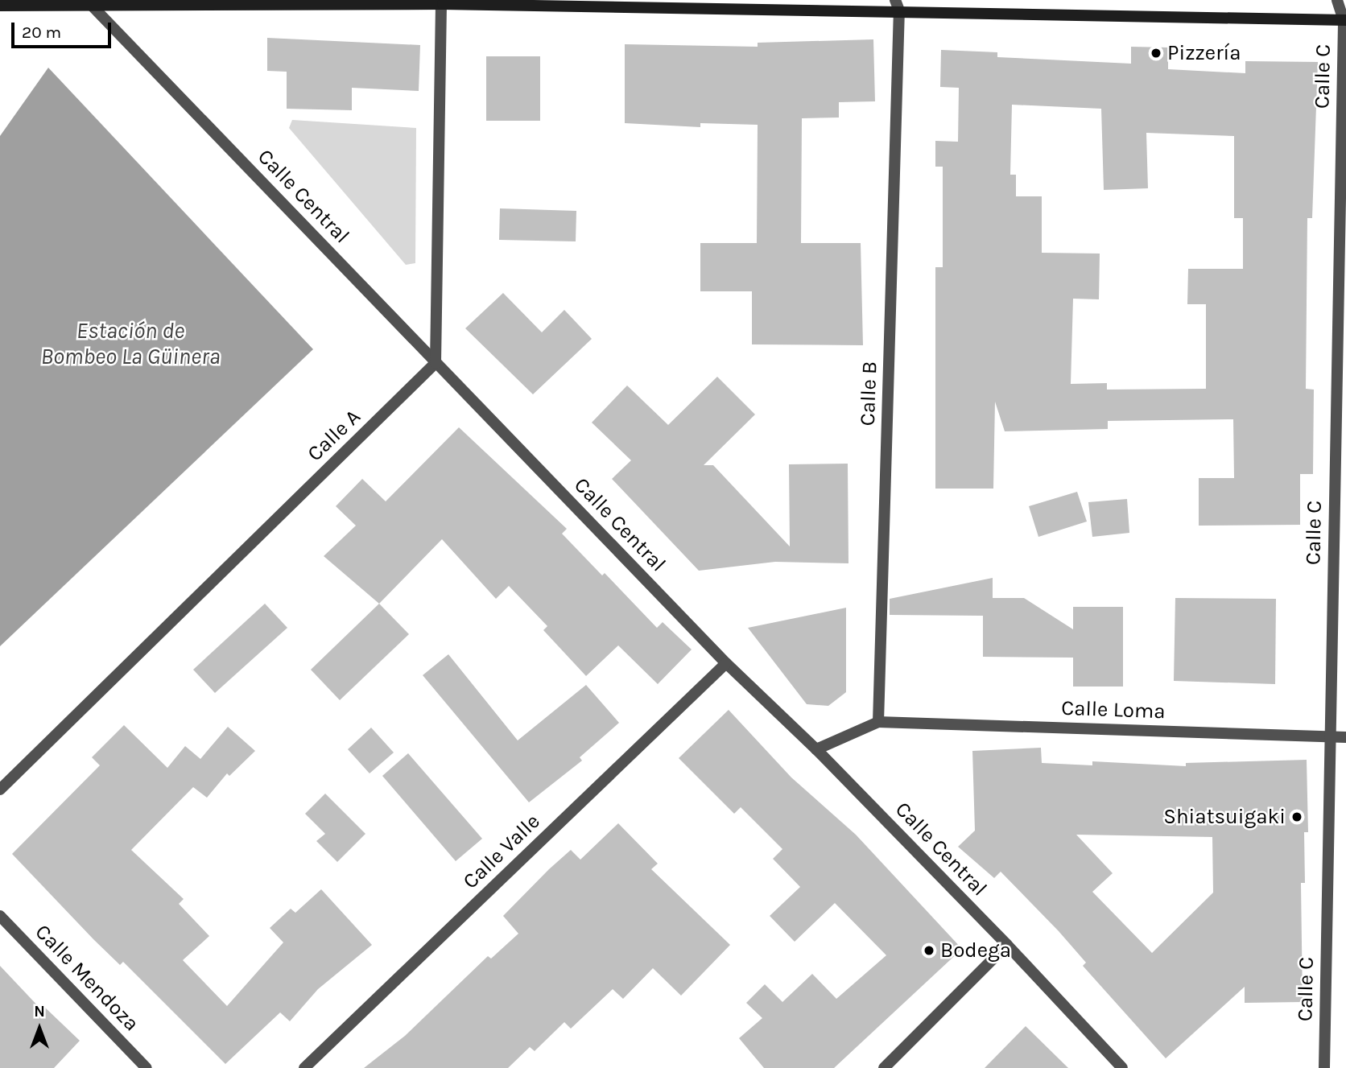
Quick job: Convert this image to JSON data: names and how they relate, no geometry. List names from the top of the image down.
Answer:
{
  "streets": {
    "street": [
      "Calle C",
      "Calle Central",
      "Calle B",
      "Calle A",
      "Calle Loma",
      "Calle Valle",
      "Calle Mendoza"
    ]
  },
  "crossings": [
    ["Calle C", "Calle Loma"],
    ["Calle Central", "Calle A"],
    ["Calle Central", "Calle Valle"],
    ["Calle B", "Calle Loma"]
  ],
  "water": ["Estación de Bombeo La Güinera"],
  "places": ["Pizzería", "Shiatsuigaki", "Bodega"],
  "scale_bar": "20 m",
  "north": "top"
}
